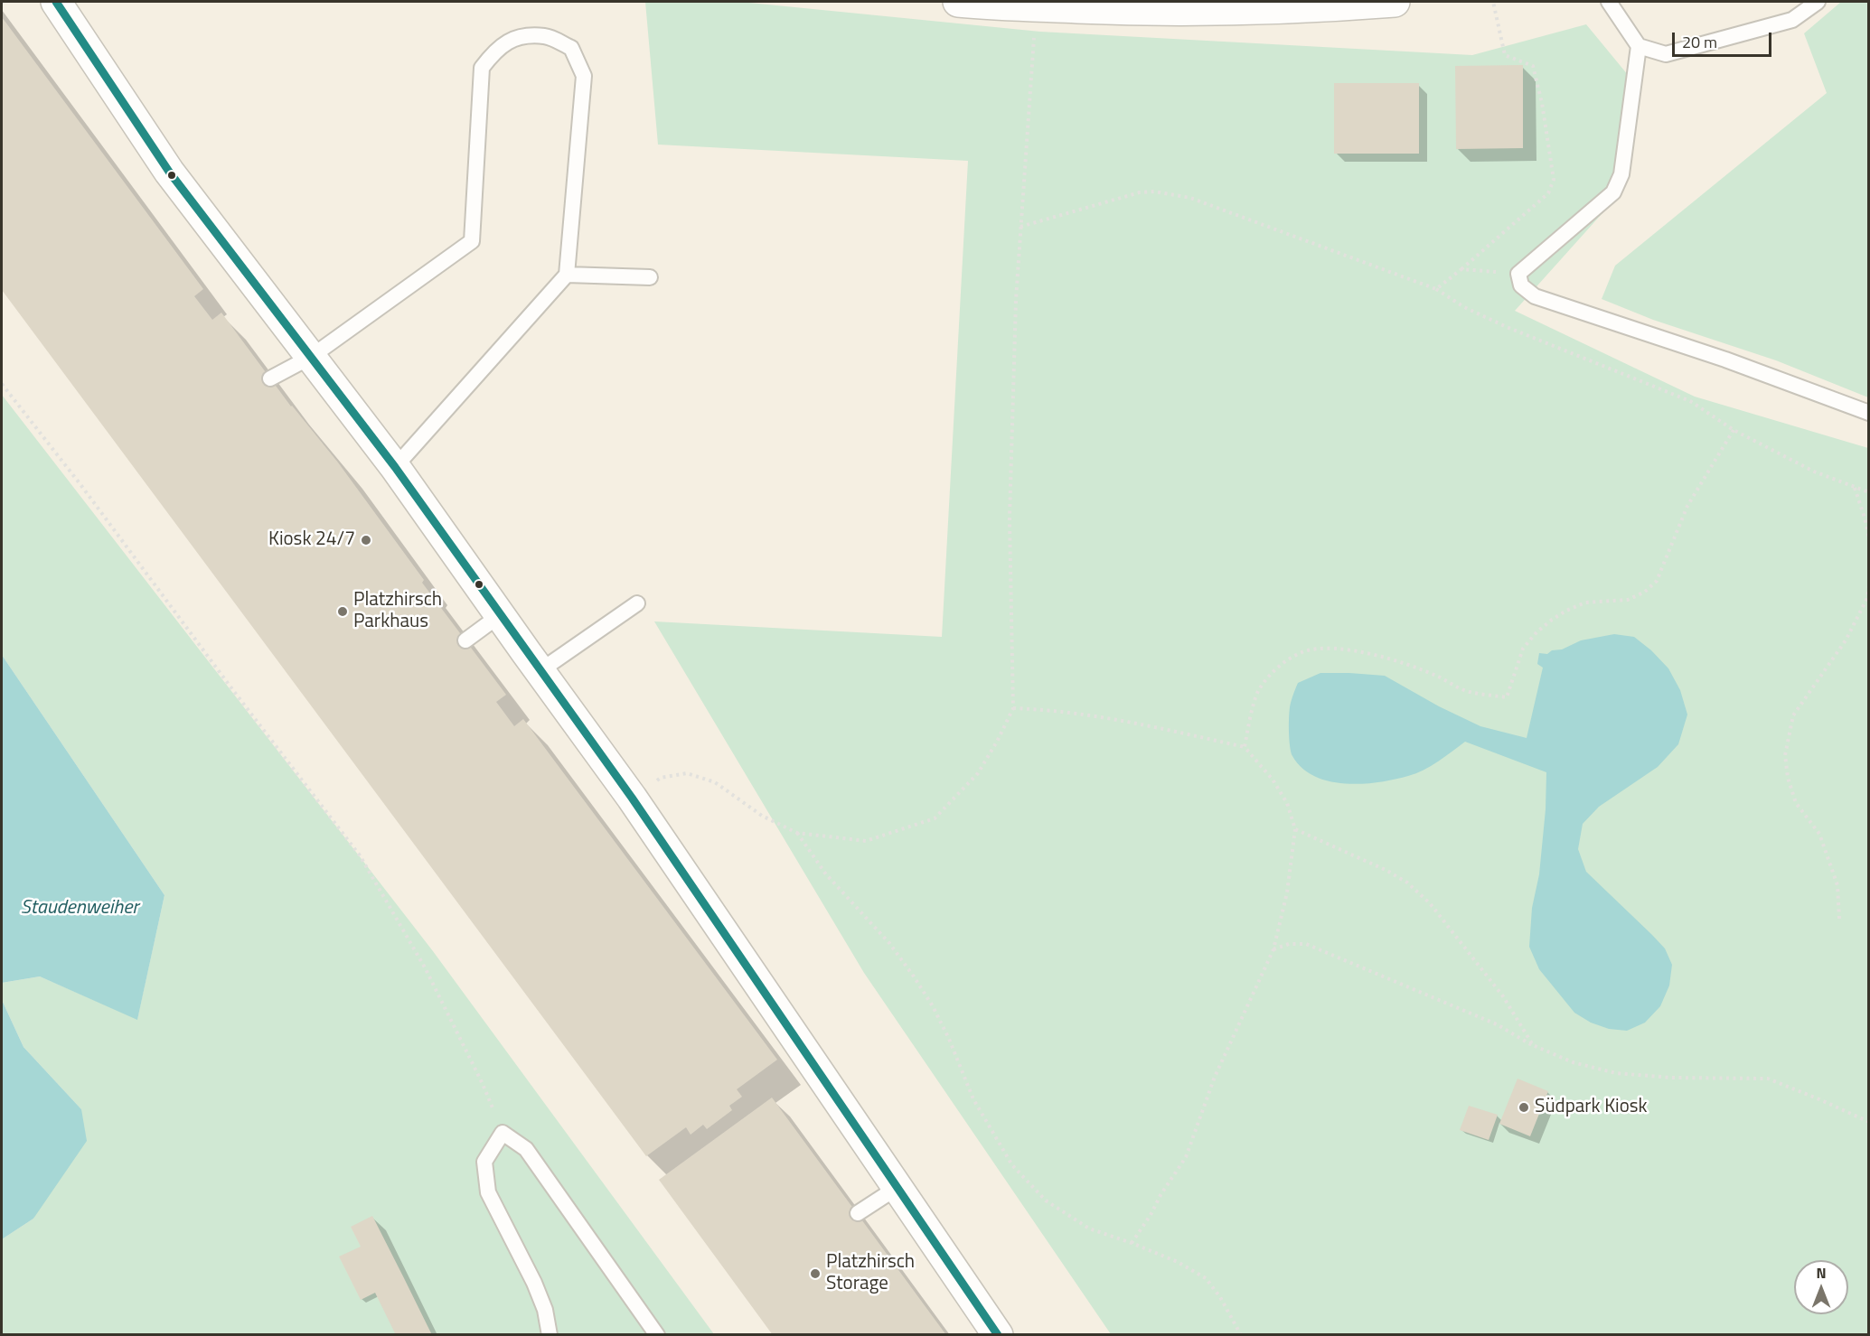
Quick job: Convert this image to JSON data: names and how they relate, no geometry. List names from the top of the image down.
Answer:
{
  "water": ["Staudenweiher"],
  "places": [
    "Kiosk 24/7",
    "Platzhirsch Parkhaus",
    "Südpark Kiosk",
    "Platzhirsch Storage"
  ],
  "scale_bar": "20 m",
  "north": "top"
}
